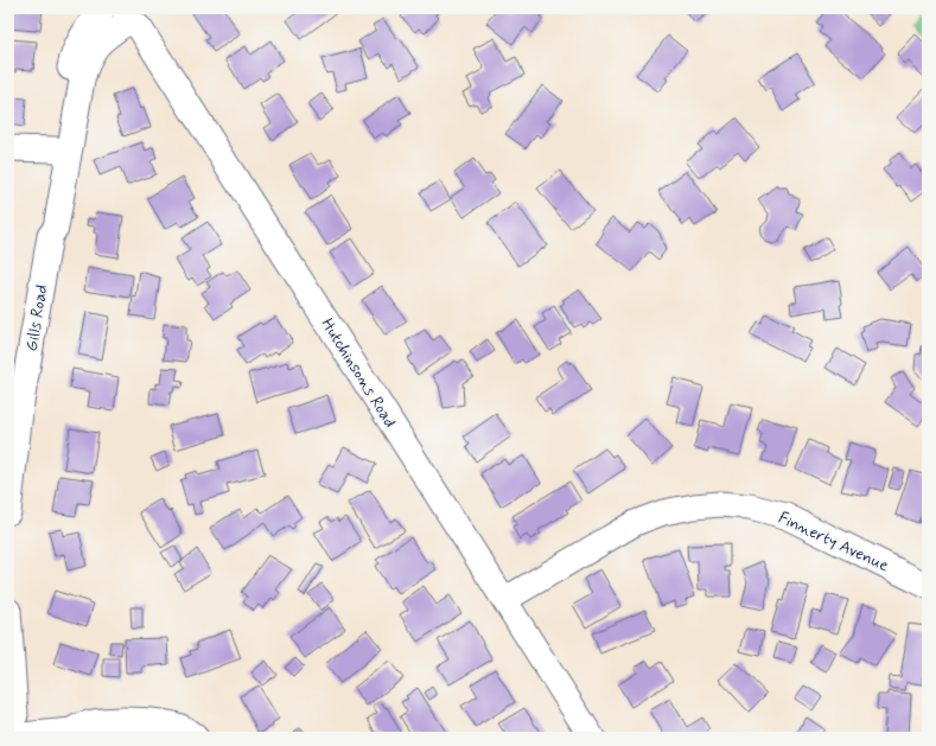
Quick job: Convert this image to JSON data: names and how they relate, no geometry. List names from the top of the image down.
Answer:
{
  "streets": {
    "street": ["Gills Road", "Hutchinsons Road", "Finnerty Avenue"]
  },
  "crossings": [
    ["Gills Road", "Hutchinsons Road"],
    ["Hutchinsons Road", "Finnerty Avenue"]
  ]
}
